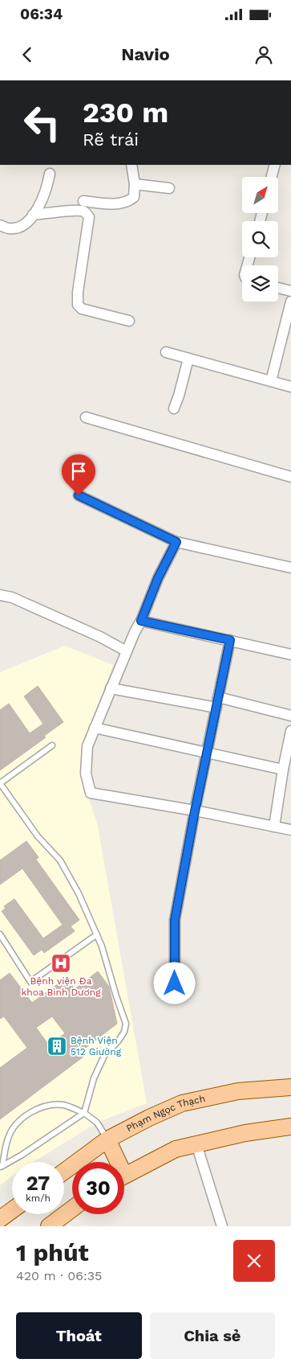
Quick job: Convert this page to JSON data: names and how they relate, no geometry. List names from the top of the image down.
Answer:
{
  "streets": {
    "main road": ["Phạm Ngọc Thạch"]
  },
  "places": {
    "hospital": ["Bệnh viện Đa khoa Bình Dương"],
    "building": ["Bệnh Viện 512 Giường"]
  },
  "north": "top right",
  "page": {
    "status": "06:34",
    "header": "Navio",
    "turn": ["230 m", "Rẽ trái"],
    "speed": "27 km/h",
    "limit": "30",
    "heading": ["1 phút", "420 m · 06:35"],
    "buttons": ["Thoát", "Chia sẻ"]
  }
}
